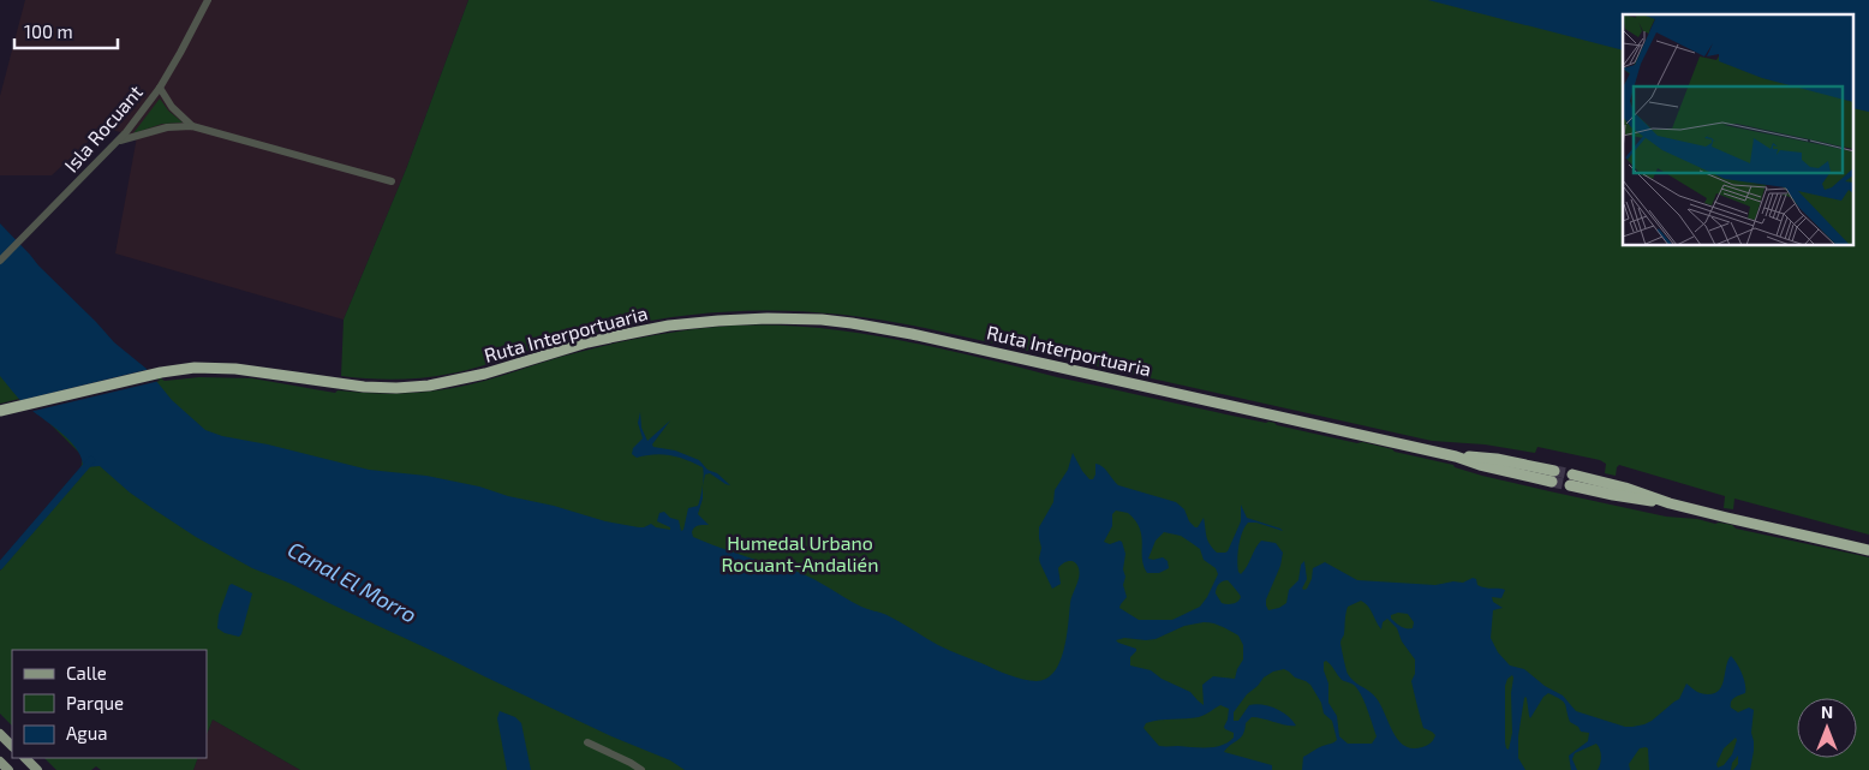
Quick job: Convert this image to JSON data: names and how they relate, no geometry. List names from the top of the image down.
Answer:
{
  "streets": {
    "highway": ["Ruta Interportuaria"],
    "street": ["Isla Rocuant"]
  },
  "water": ["Canal El Morro"],
  "parks": ["Humedal Urbano Rocuant-Andalién"],
  "legend": ["Calle", "Parque", "Agua"],
  "scale_bar": "100 m",
  "north": "top"
}
